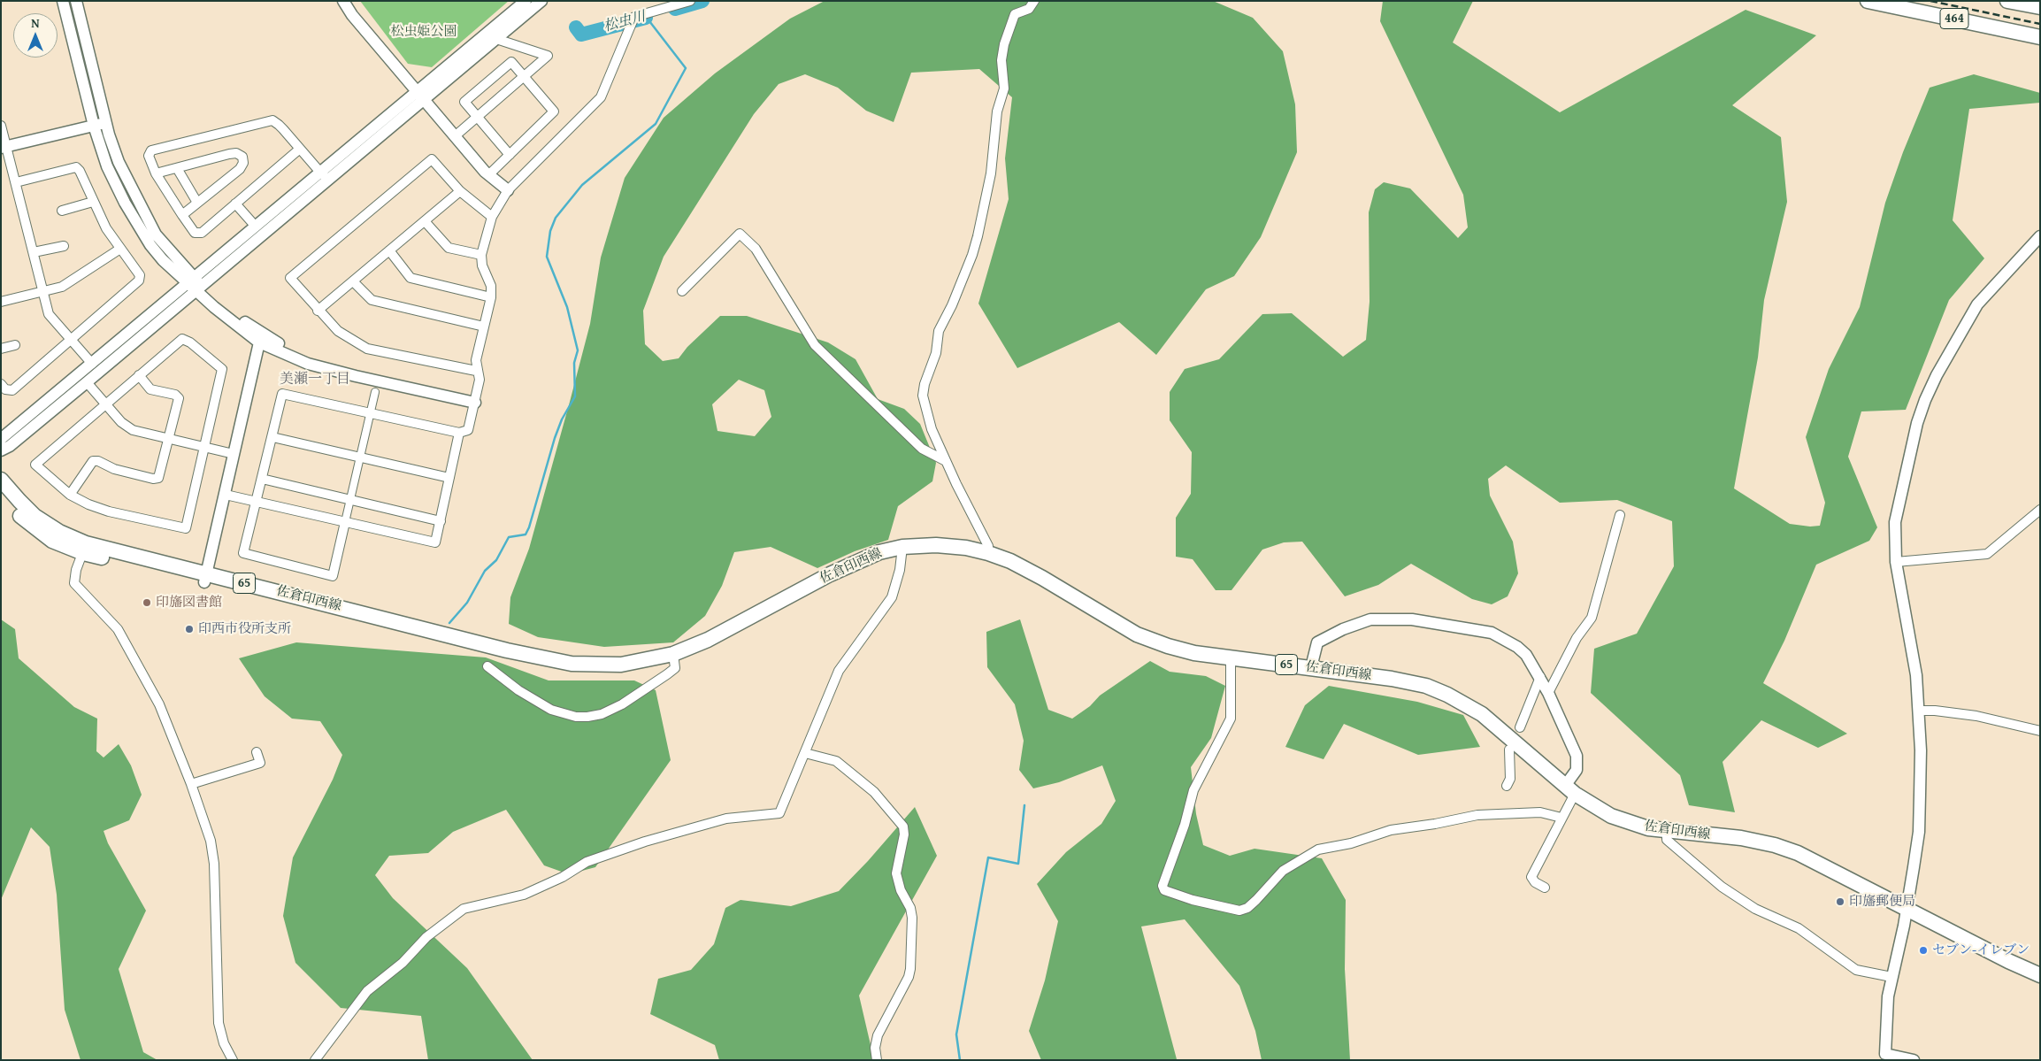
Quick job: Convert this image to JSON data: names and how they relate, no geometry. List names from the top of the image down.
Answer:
{
  "streets": {
    "main road": ["464", "佐倉印西線", "65"]
  },
  "districts": ["美瀬一丁目"],
  "water": ["松虫川"],
  "parks": ["松虫姫公園"],
  "places": [
    "印旛図書館",
    "印西市役所支所",
    "印旛郵便局",
    "セブン-イレブン"
  ],
  "north": "top"
}
